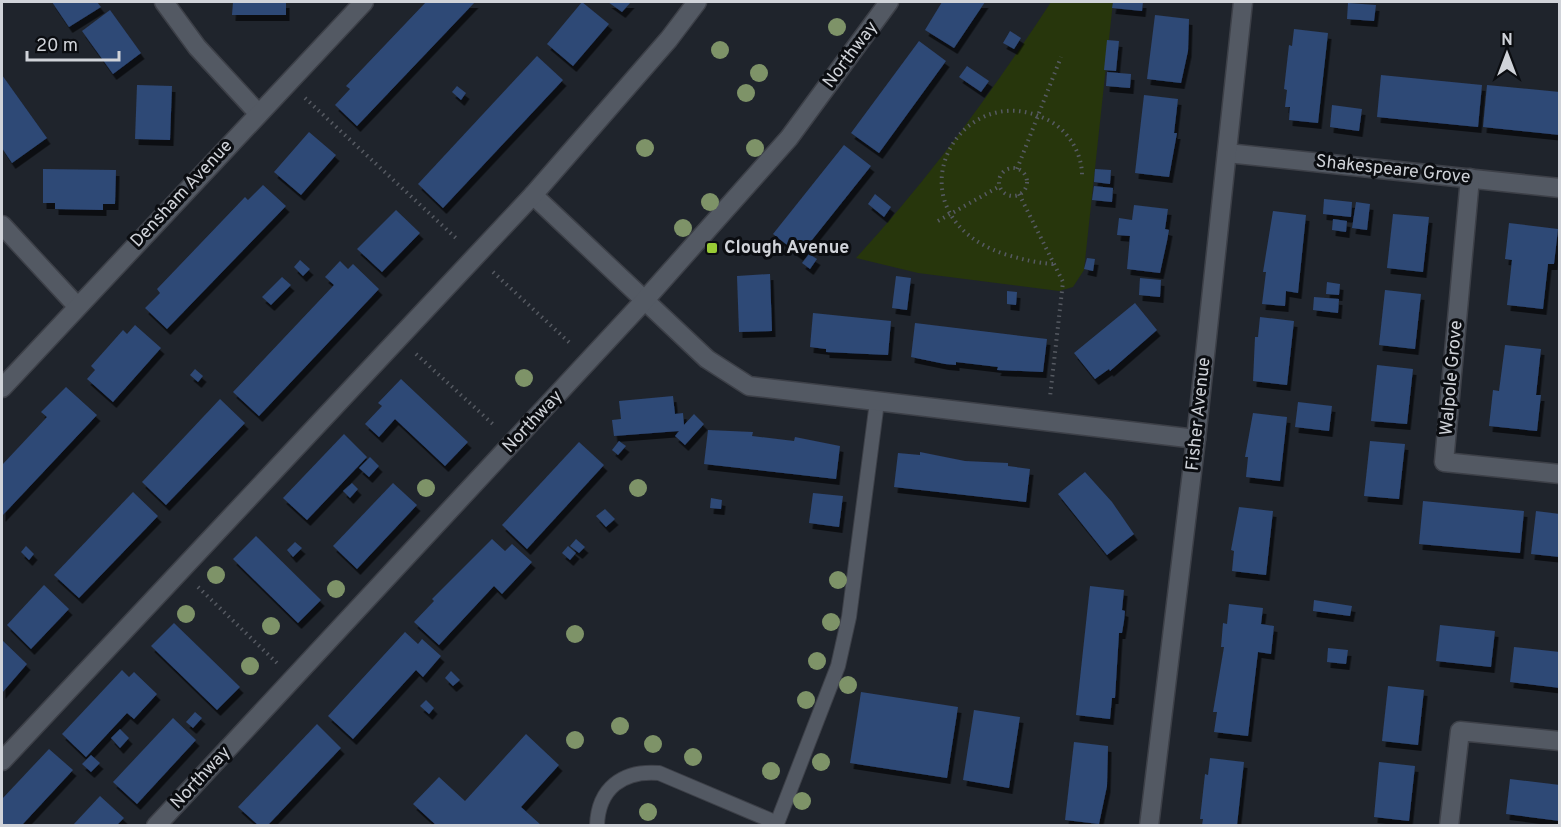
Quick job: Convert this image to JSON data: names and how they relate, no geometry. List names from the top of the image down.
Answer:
{
  "streets": {
    "street": [
      "Northway",
      "Shakespeare Grove",
      "Densham Avenue",
      "Walpole Grove",
      "Fisher Avenue"
    ]
  },
  "crossings": [
    ["Shakespeare Grove", "Walpole Grove"],
    ["Shakespeare Grove", "Fisher Avenue"]
  ],
  "places": {
    "transit": ["Clough Avenue"]
  },
  "scale_bar": "20 m",
  "north": "top"
}
